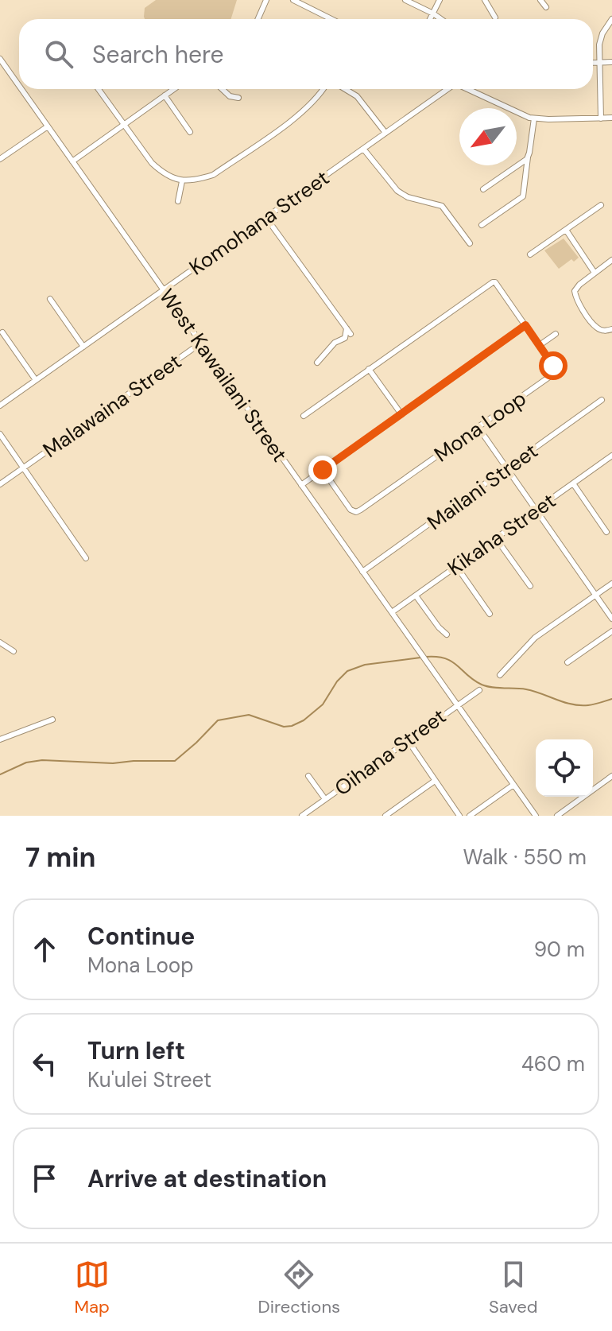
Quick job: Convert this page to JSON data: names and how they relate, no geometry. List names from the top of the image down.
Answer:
{
  "streets": {
    "street": [
      "Komohana Street",
      "West Kawailani Street",
      "Malawaina Street",
      "Mona Loop",
      "Mailani Street",
      "Kikaha Street",
      "Oihana Street"
    ]
  },
  "crossings": [
    ["Komohana Street", "West Kawailani Street"],
    ["West Kawailani Street", "Malawaina Street"],
    ["West Kawailani Street", "Mailani Street"],
    ["West Kawailani Street", "Kikaha Street"],
    ["West Kawailani Street", "Oihana Street"]
  ],
  "north": "bottom left",
  "page": {
    "search": "Search here",
    "heading": ["7 min", "Walk · 550 m"],
    "list": [
      ["Continue", "Mona Loop", "90 m"],
      ["Turn left", "Ku'ulei Street", "460 m"],
      "Arrive at destination"
    ],
    "nav": ["Map", "Directions", "Saved"]
  }
}
